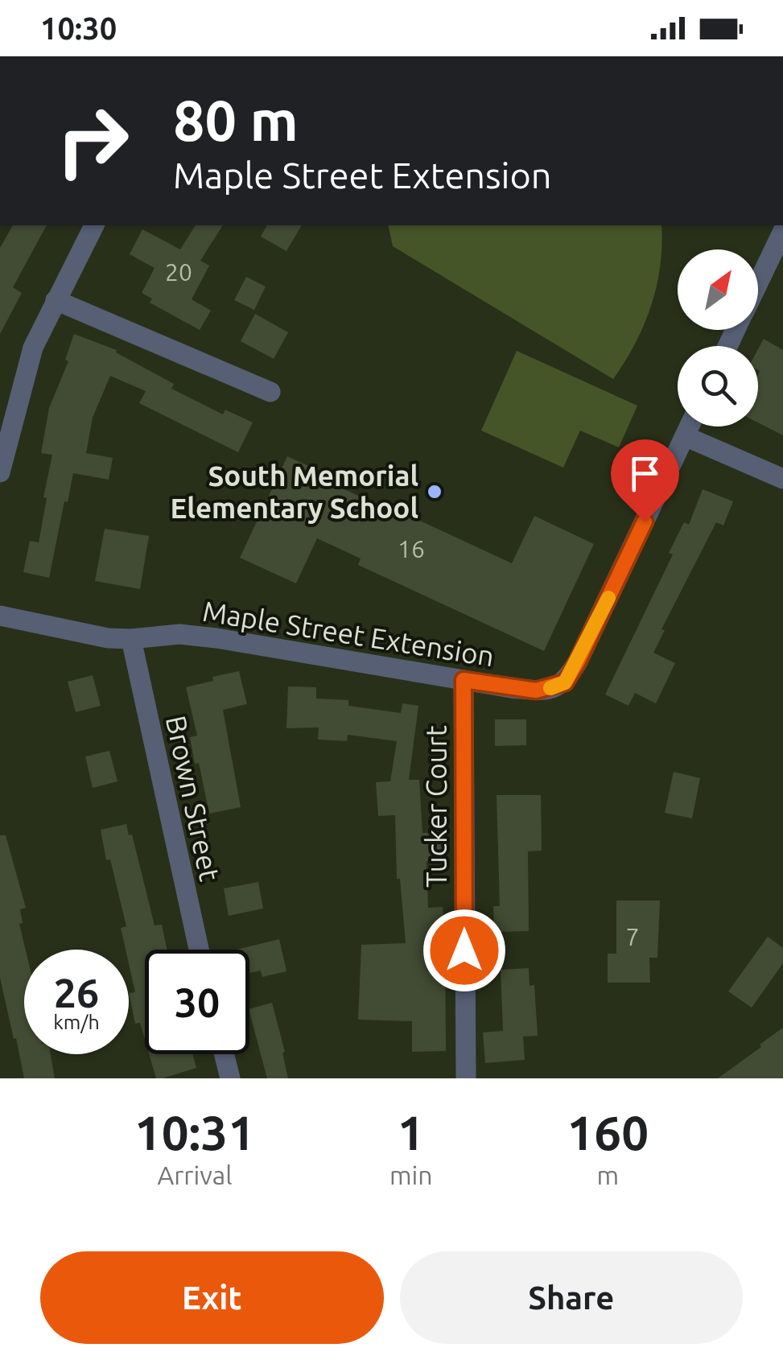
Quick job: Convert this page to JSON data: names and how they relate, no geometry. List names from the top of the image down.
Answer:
{
  "streets": {
    "street": ["Maple Street Extension", "Brown Street", "Tucker Court"]
  },
  "crossings": [
    ["Maple Street Extension", "Brown Street"],
    ["Maple Street Extension", "Tucker Court"]
  ],
  "places": ["South Memorial Elementary School"],
  "house_numbers": ["20", "16", "7"],
  "north": "top right",
  "page": {
    "status": "10:30",
    "turn": ["80 m", "Maple Street Extension"],
    "speed": "26 km/h",
    "limit": "30",
    "eta": [
      "10:31",
      "Arrival",
      "1",
      "min",
      "160",
      "m"
    ],
    "buttons": ["Exit", "Share"]
  }
}
